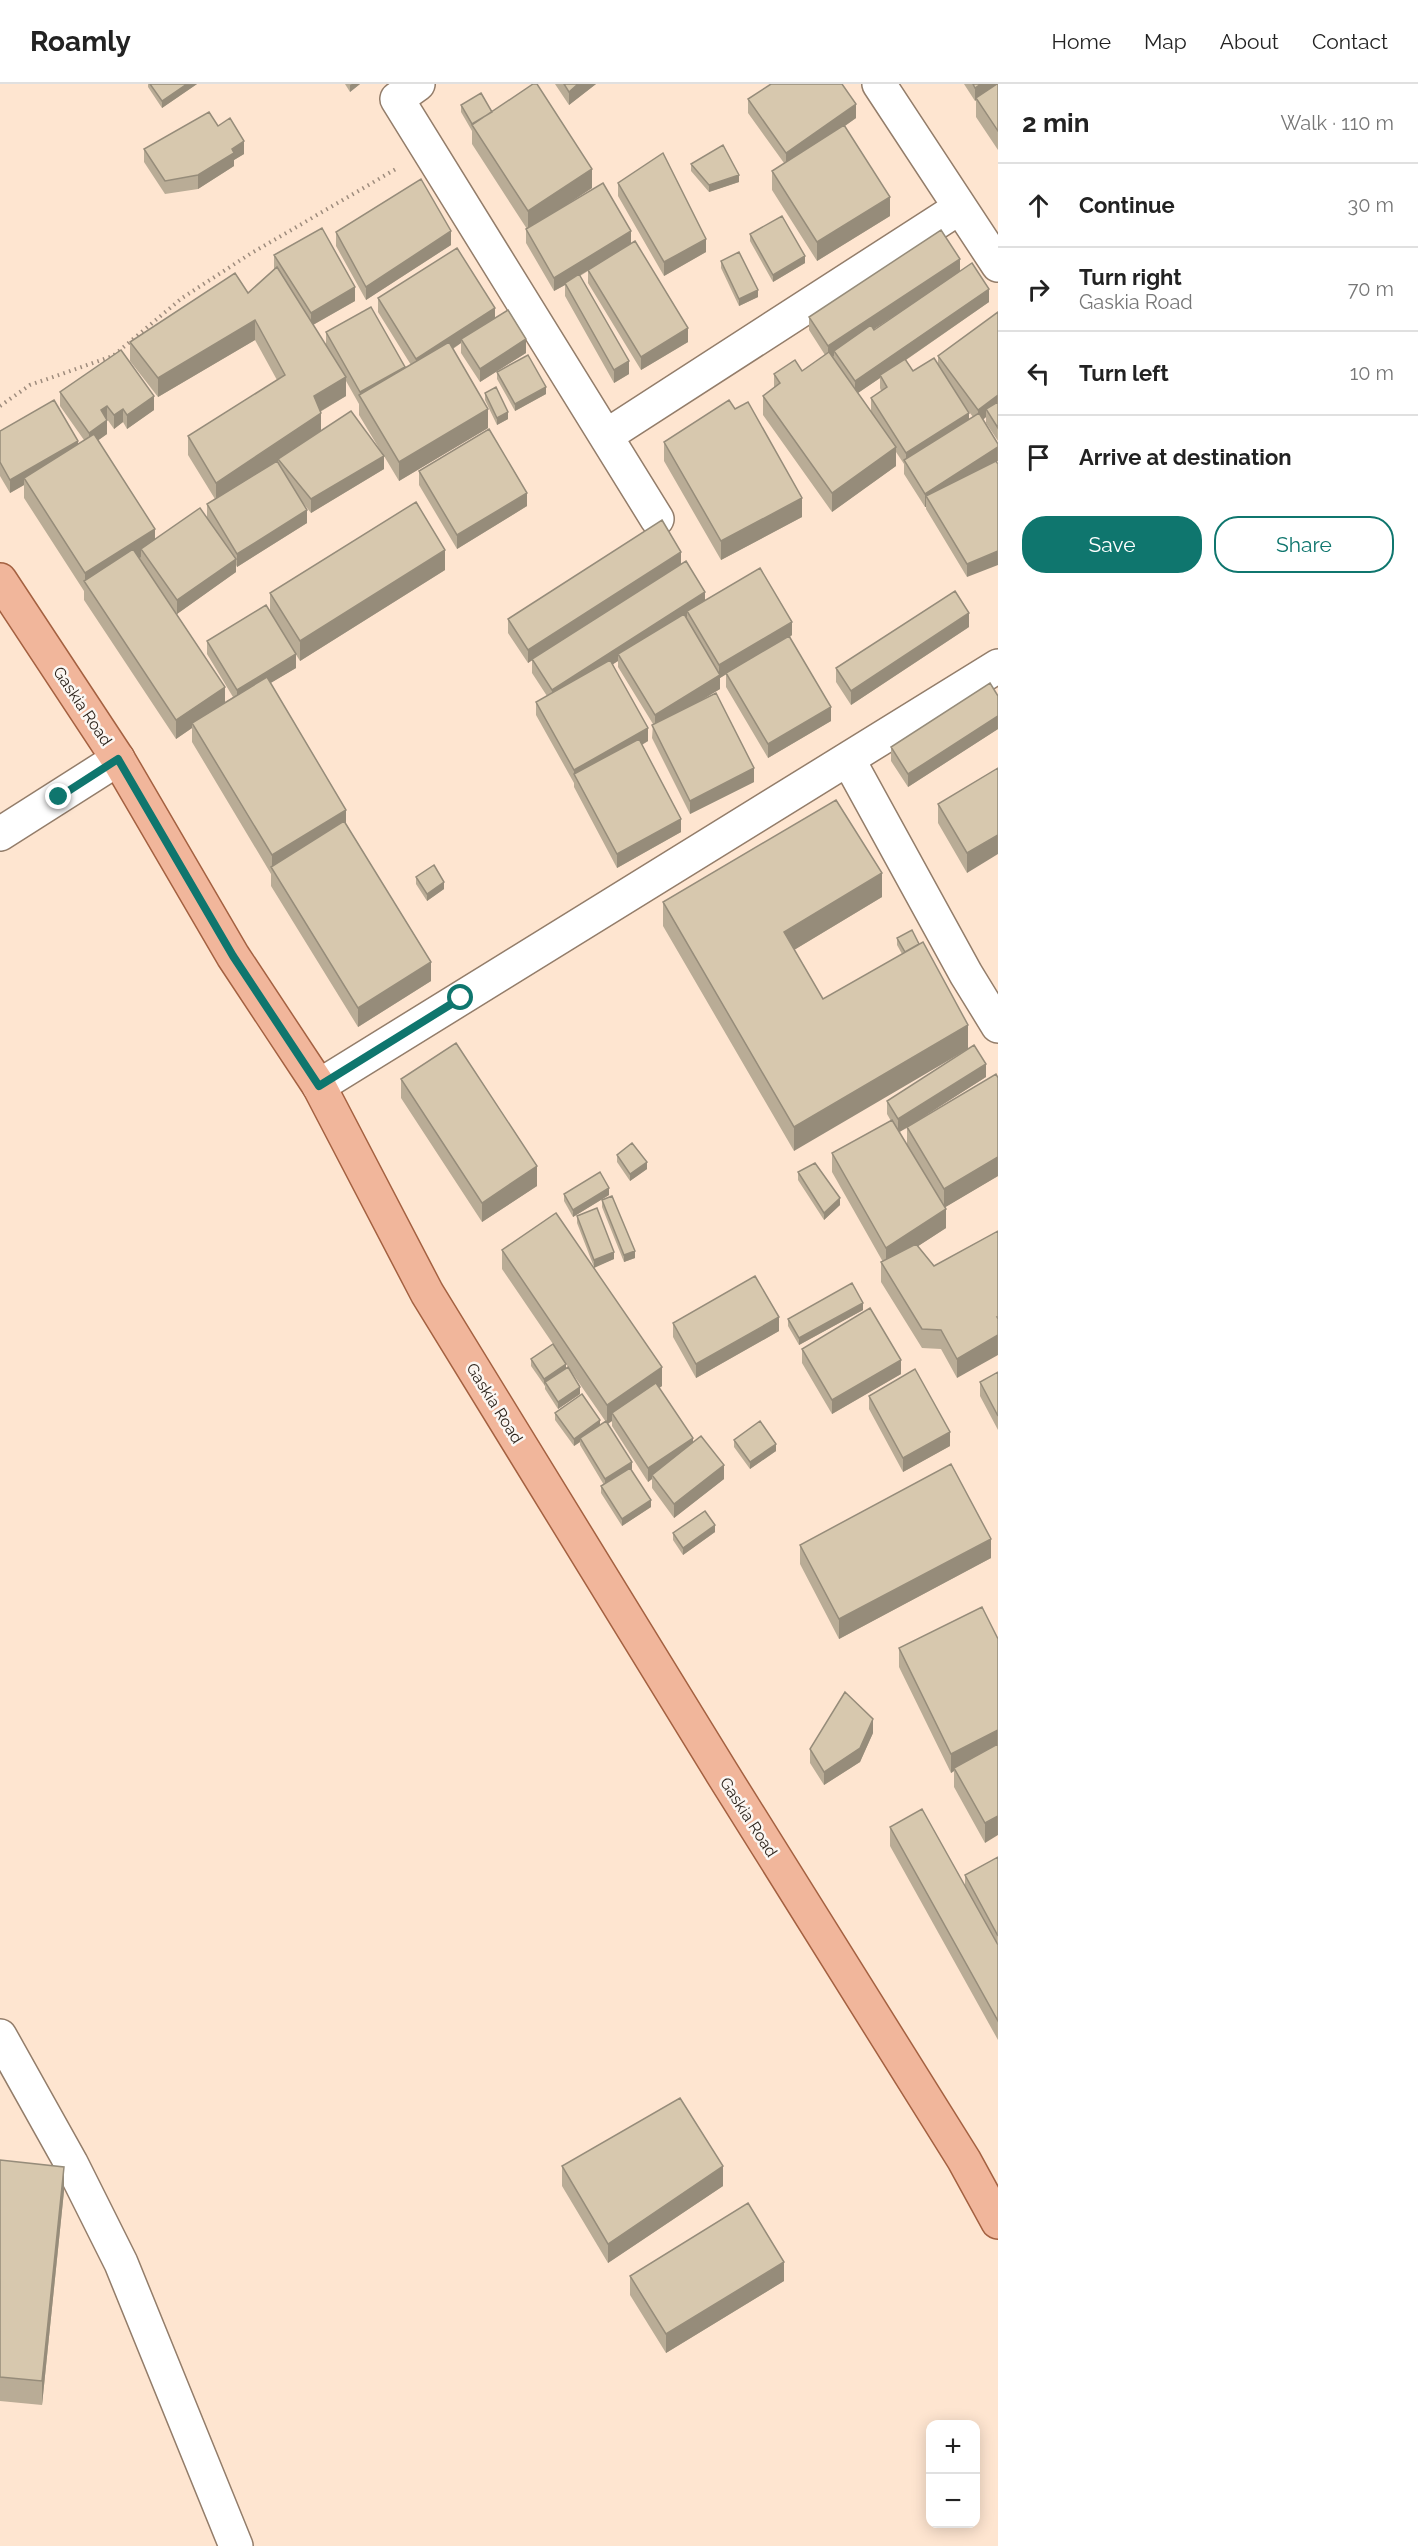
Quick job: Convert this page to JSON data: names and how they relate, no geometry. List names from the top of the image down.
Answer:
{
  "streets": {
    "main road": ["Gaskia Road"]
  },
  "page": {
    "header": "Roamly",
    "nav": [
      "Home",
      "Map",
      "About",
      "Contact"
    ],
    "heading": ["2 min", "Walk · 110 m"],
    "list": [
      ["Continue", "30 m"],
      ["Turn right", "Gaskia Road", "70 m"],
      ["Turn left", "10 m"],
      "Arrive at destination"
    ],
    "buttons": ["Save", "Share"],
    "map_buttons": ["+", "−"]
  }
}
